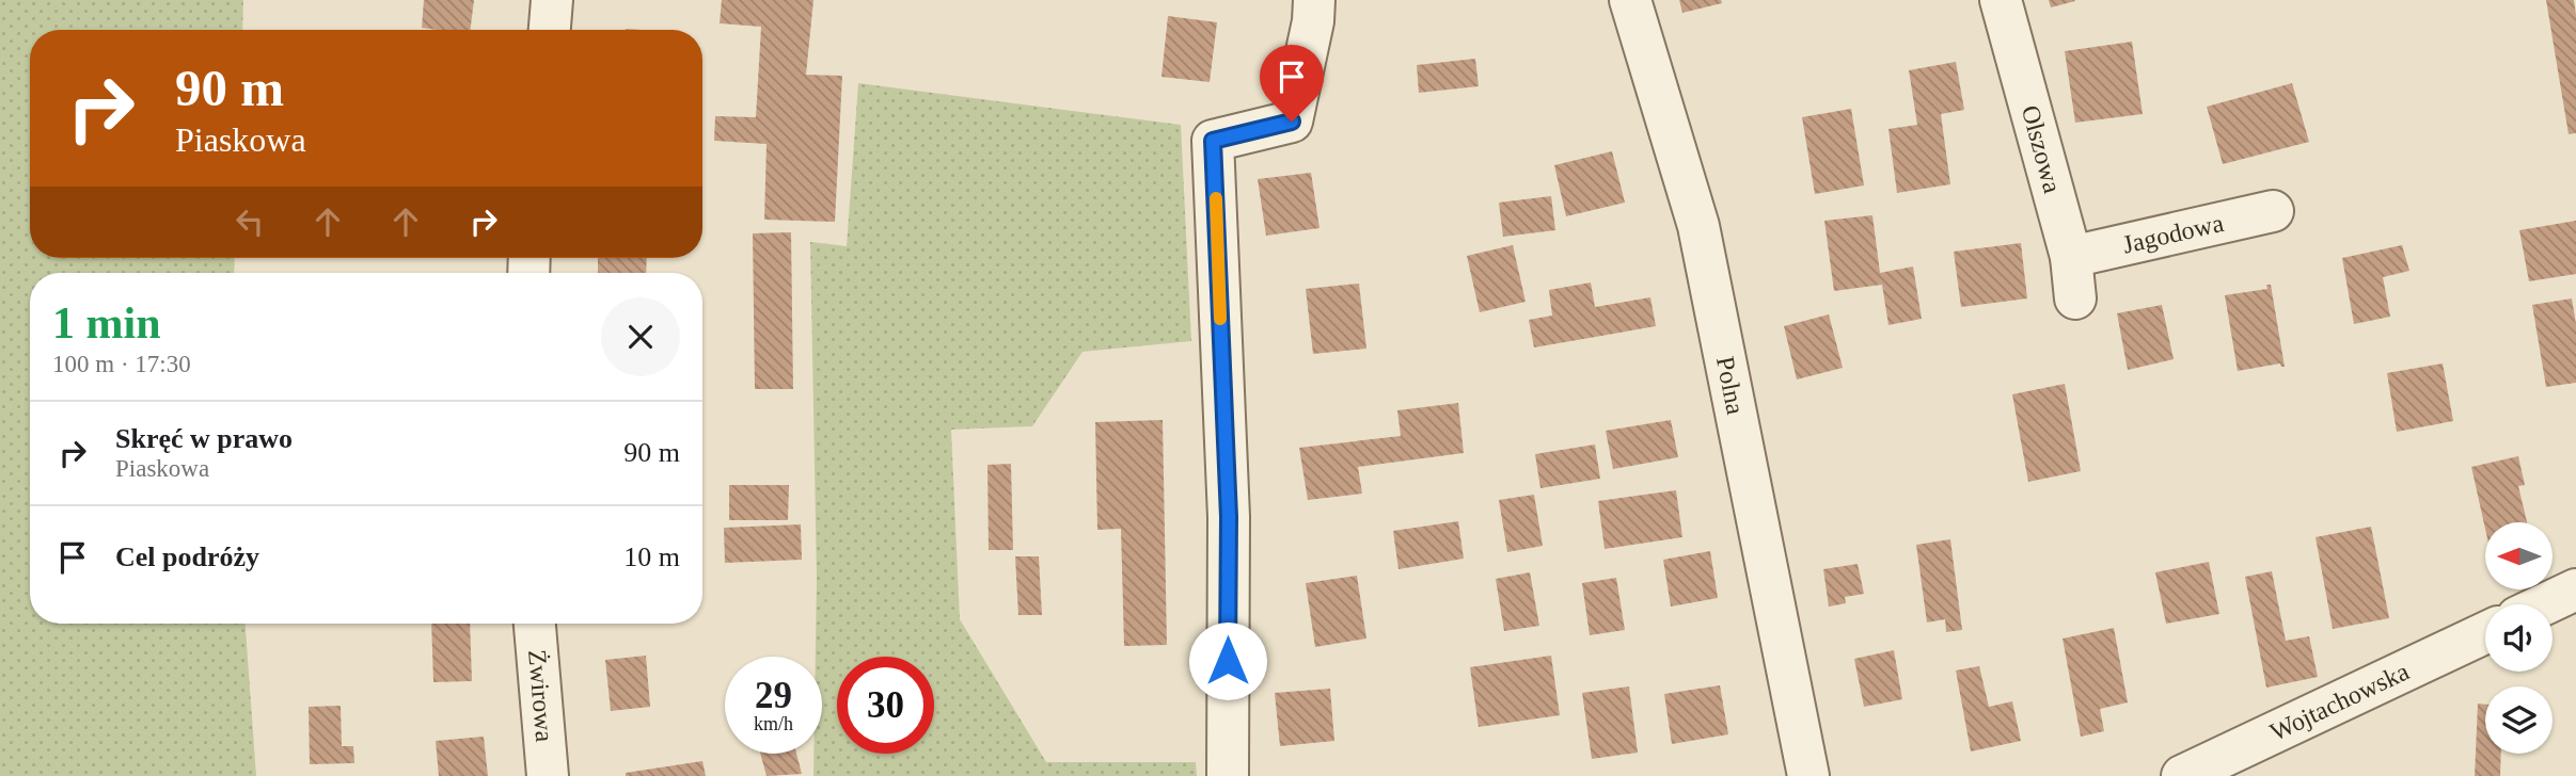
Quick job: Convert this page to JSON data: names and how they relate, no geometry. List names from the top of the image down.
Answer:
{
  "streets": {
    "street": [
      "Olszowa",
      "Jagodowa",
      "Polna",
      "Żwirowa",
      "Wojtachowska"
    ]
  },
  "crossings": [
    ["Olszowa", "Jagodowa"]
  ],
  "north": "left",
  "page": {
    "turn": ["90 m", "Piaskowa"],
    "heading": ["1 min", "100 m · 17:30"],
    "list": [
      {
        "name": "Skręć w prawo",
        "note": "Piaskowa",
        "value": "90 m"
      },
      {
        "name": "Cel podróży",
        "value": "10 m"
      }
    ],
    "speed": "29 km/h",
    "limit": "30"
  }
}
